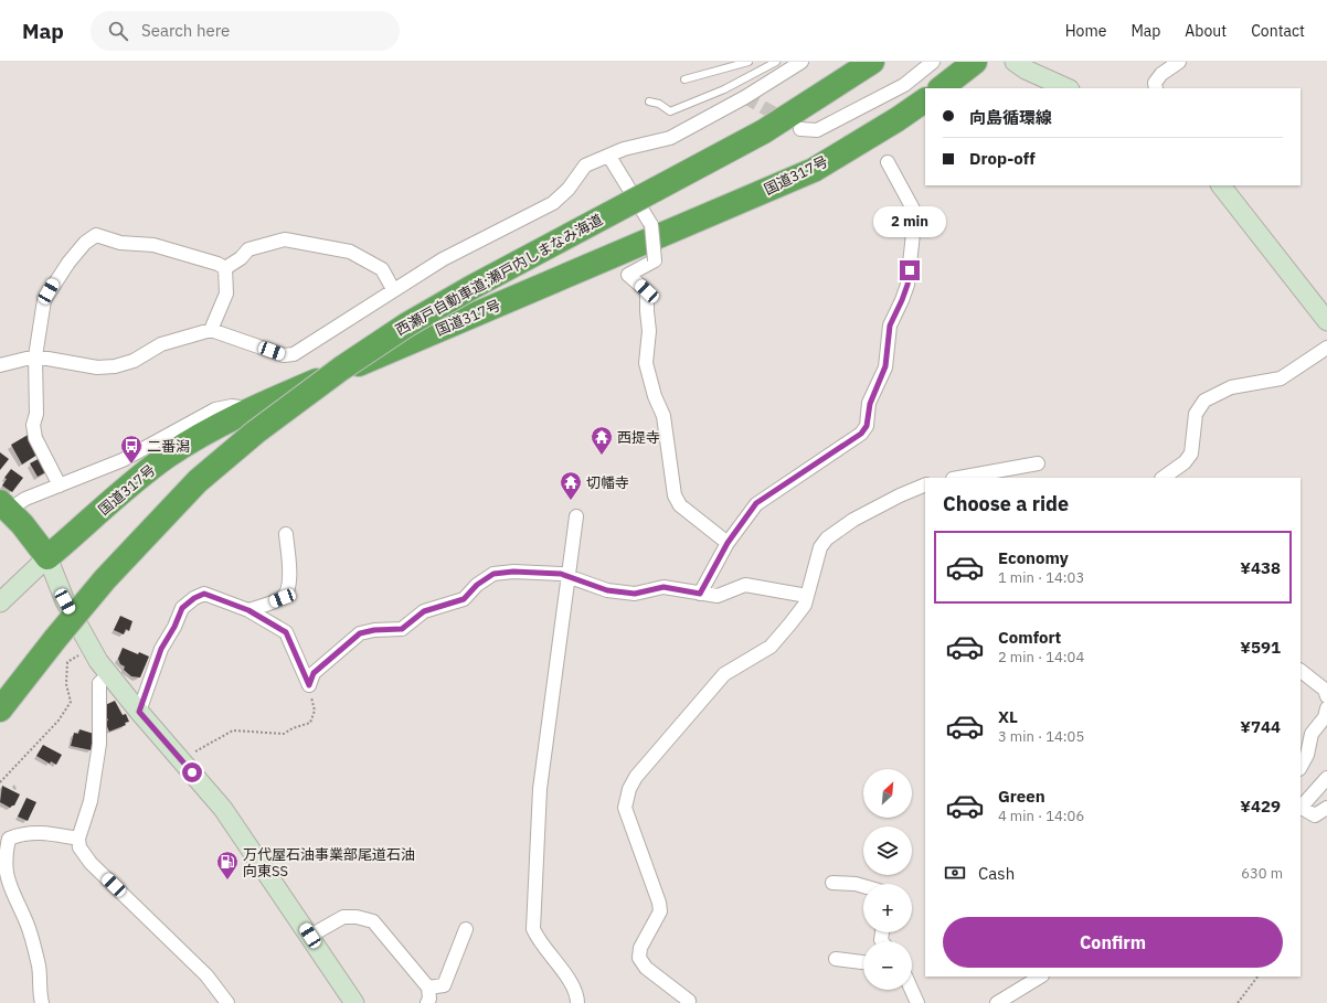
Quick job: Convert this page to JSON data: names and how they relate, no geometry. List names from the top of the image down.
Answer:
{
  "streets": {
    "highway": ["国道317号", "西瀬戸自動車道;瀬戸内しまなみ海道"]
  },
  "places": {
    "temple": ["西提寺", "切幡寺"],
    "bus stop": ["二番潟"],
    "fuel station": ["万代屋石油事業部尾道石油 向東SS"]
  },
  "north": "top right",
  "page": {
    "header": "Map",
    "search": "Search here",
    "nav": [
      "Home",
      "Map",
      "About",
      "Contact"
    ],
    "banner": ["向島循環線", "Drop-off"],
    "bubble": "2 min",
    "heading": "Choose a ride",
    "list": [
      {
        "name": "Economy",
        "note": "1 min · 14:03",
        "value": "¥438"
      },
      {
        "name": "Comfort",
        "note": "2 min · 14:04",
        "value": "¥591"
      },
      {
        "name": "XL",
        "note": "3 min · 14:05",
        "value": "¥744"
      },
      {
        "name": "Green",
        "note": "4 min · 14:06",
        "value": "¥429"
      }
    ],
    "map_buttons": ["+", "−"],
    "pay": ["Cash", "630 m"],
    "buttons": "Confirm"
  }
}
